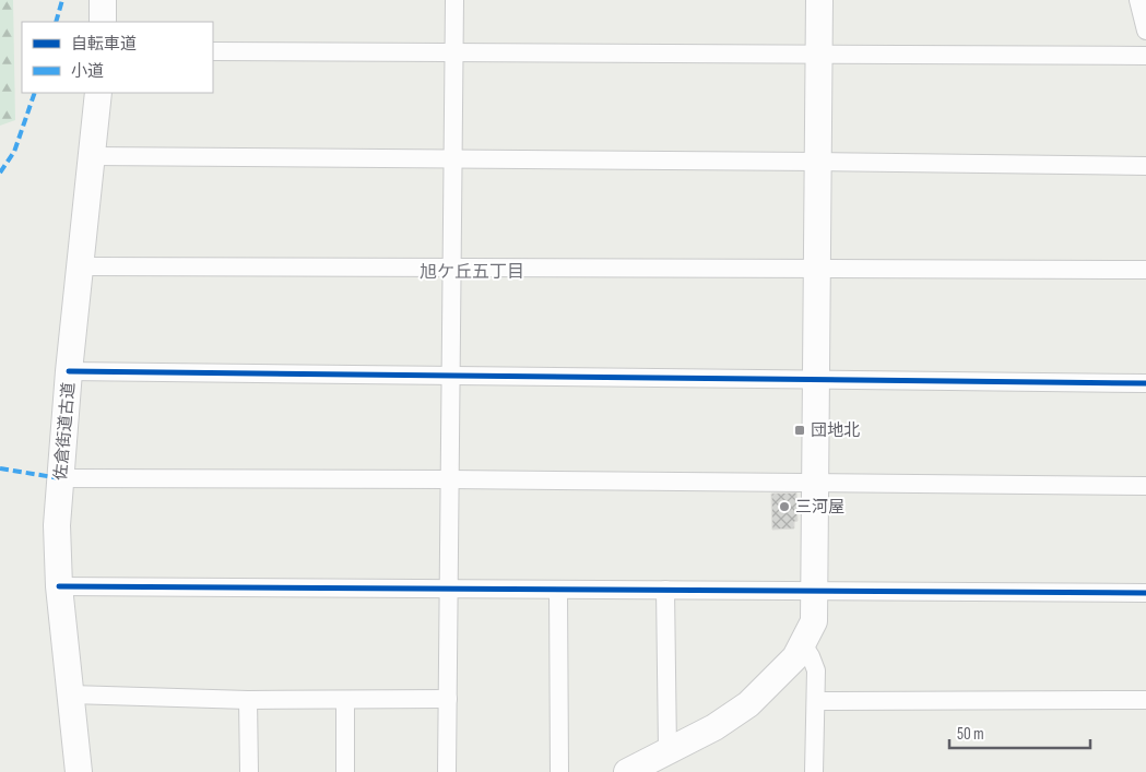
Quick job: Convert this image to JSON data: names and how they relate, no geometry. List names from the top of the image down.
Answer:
{
  "streets": {
    "street": ["佐倉街道古道"]
  },
  "districts": ["旭ケ丘五丁目"],
  "places": {
    "transit": ["団地北"],
    "other": ["三河屋"]
  },
  "legend": ["自転車道", "小道"],
  "scale_bar": "50 m"
}
